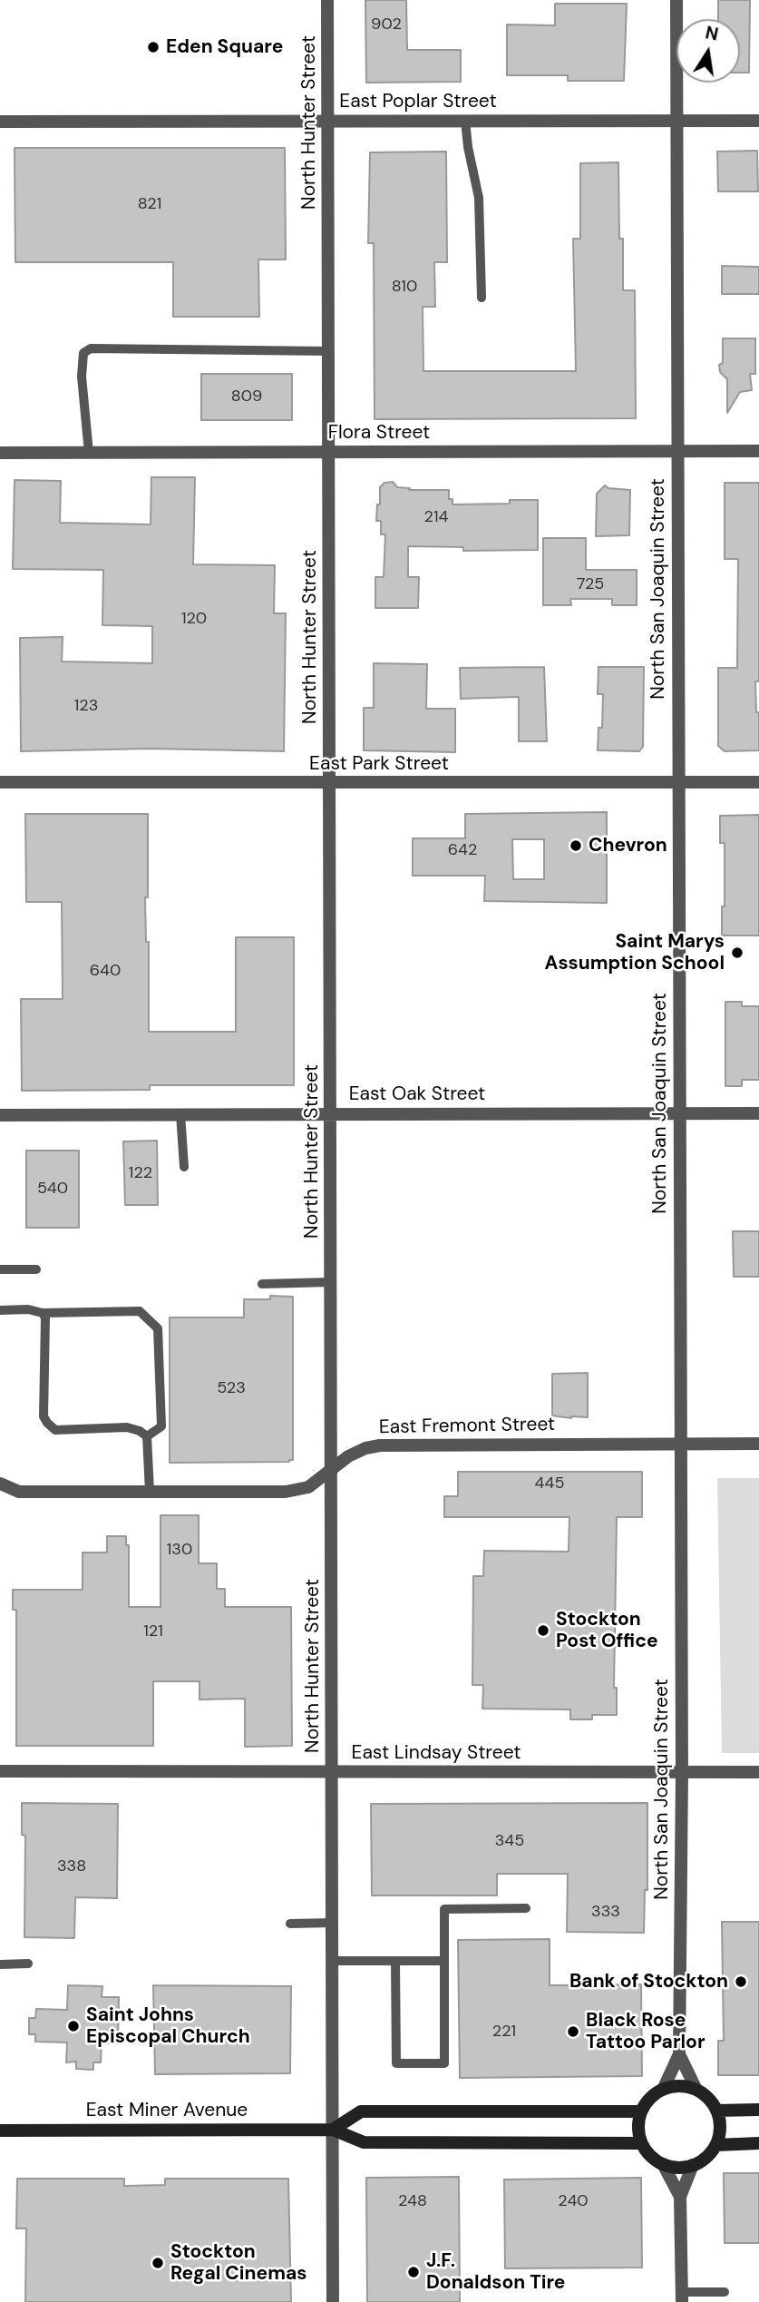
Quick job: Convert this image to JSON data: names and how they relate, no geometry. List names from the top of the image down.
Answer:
{
  "streets": {
    "main road": ["East Miner Avenue"],
    "street": [
      "East Poplar Street",
      "North Hunter Street",
      "Flora Street",
      "North San Joaquin Street",
      "East Park Street",
      "East Oak Street",
      "East Fremont Street",
      "East Lindsay Street"
    ]
  },
  "crossings": [
    ["East Poplar Street", "North Hunter Street"],
    ["East Poplar Street", "North San Joaquin Street"],
    ["North Hunter Street", "Flora Street"],
    ["North Hunter Street", "East Park Street"],
    ["North Hunter Street", "East Oak Street"],
    ["North Hunter Street", "East Fremont Street"],
    ["North Hunter Street", "East Lindsay Street"],
    ["North Hunter Street", "East Miner Avenue"],
    ["Flora Street", "North San Joaquin Street"],
    ["North San Joaquin Street", "East Park Street"],
    ["North San Joaquin Street", "East Oak Street"],
    ["North San Joaquin Street", "East Fremont Street"],
    ["North San Joaquin Street", "East Lindsay Street"],
    ["North San Joaquin Street", "East Miner Avenue"]
  ],
  "places": [
    "Eden Square",
    "Chevron",
    "Saint Marys Assumption School",
    "Stockton Post Office",
    "Bank of Stockton",
    "Saint Johns Episcopal Church",
    "Black Rose Tattoo Parlor",
    "Stockton Regal Cinemas",
    "J.F. Donaldson Tire"
  ],
  "house_numbers": [
    "902",
    "821",
    "810",
    "809",
    "214",
    "725",
    "120",
    "123",
    "642",
    "640",
    "122",
    "540",
    "523",
    "445",
    "130",
    "121",
    "345",
    "338",
    "333",
    "221",
    "248",
    "240"
  ],
  "north": "top"
}
